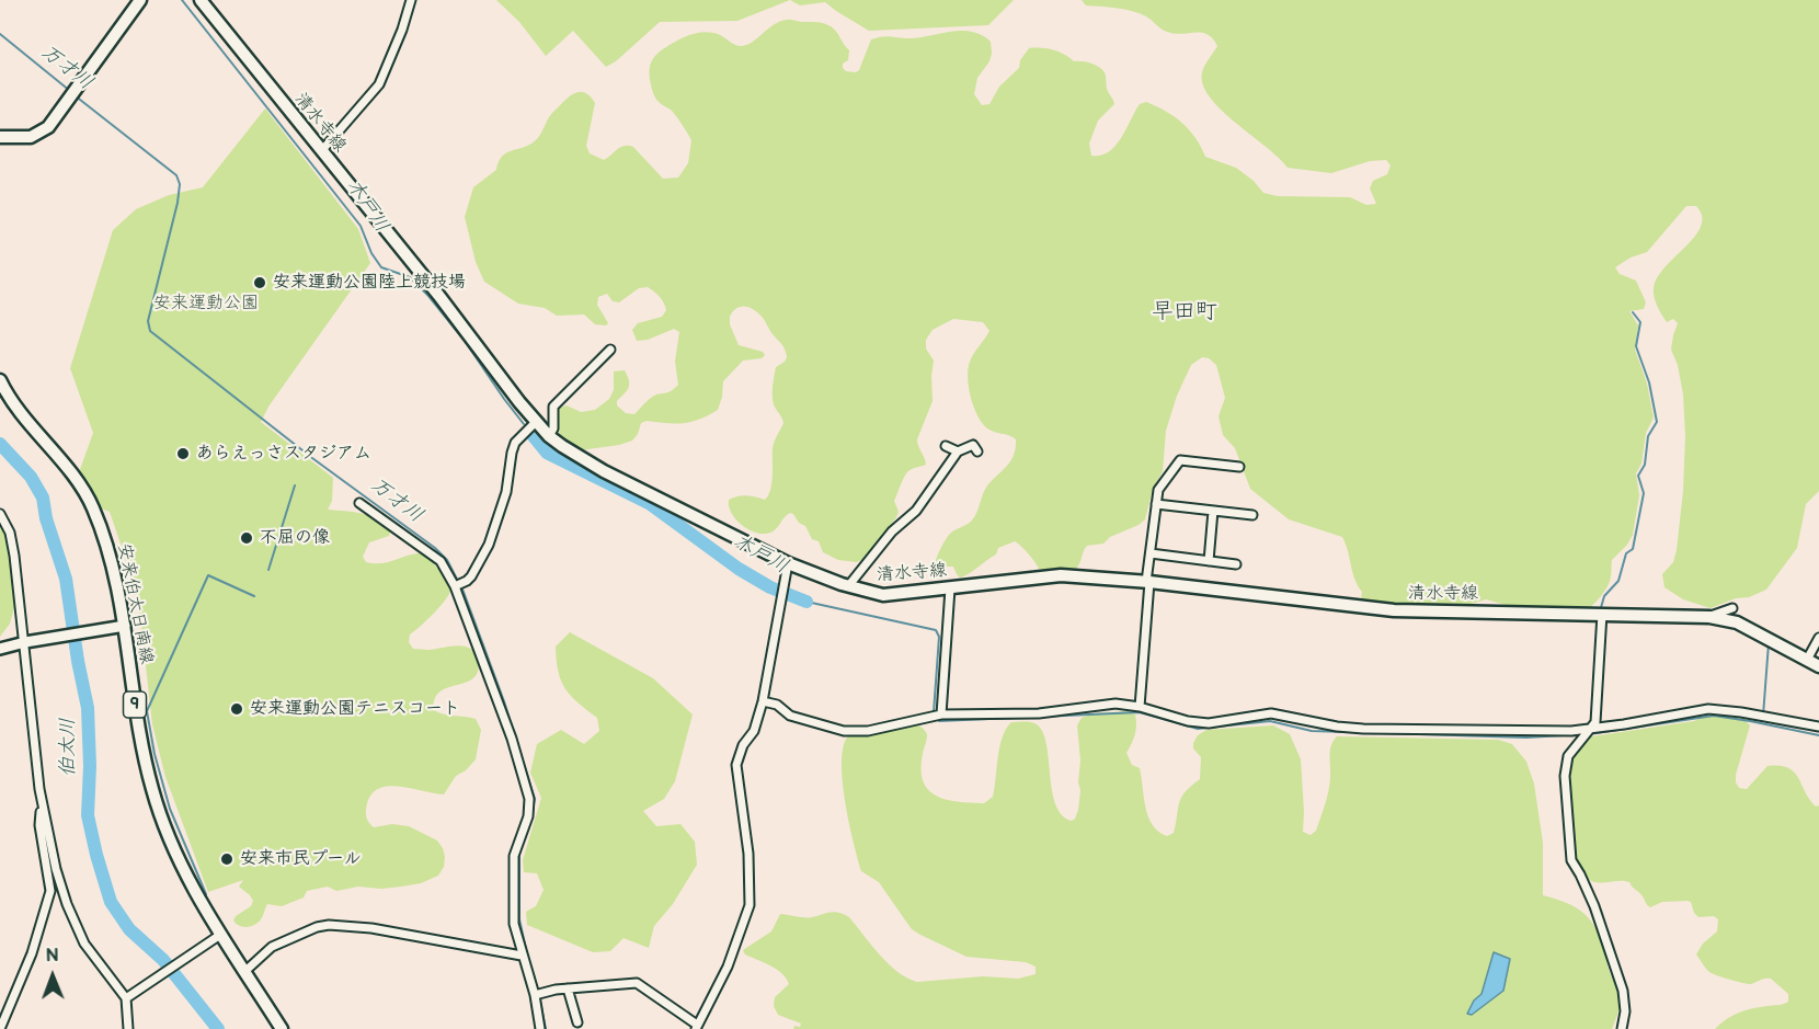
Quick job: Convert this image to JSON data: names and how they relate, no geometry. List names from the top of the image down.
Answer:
{
  "streets": {
    "main road": ["清水寺線", "安来伯太日南線", "9"]
  },
  "districts": ["早田町"],
  "water": ["万才川", "木戸川", "伯太川"],
  "parks": ["安来運動公園"],
  "places": [
    "安来運動公園陸上競技場",
    "あらえっさスタジアム",
    "不屈の像",
    "安来運動公園テニスコート",
    "安来市民プール"
  ],
  "north": "top"
}
